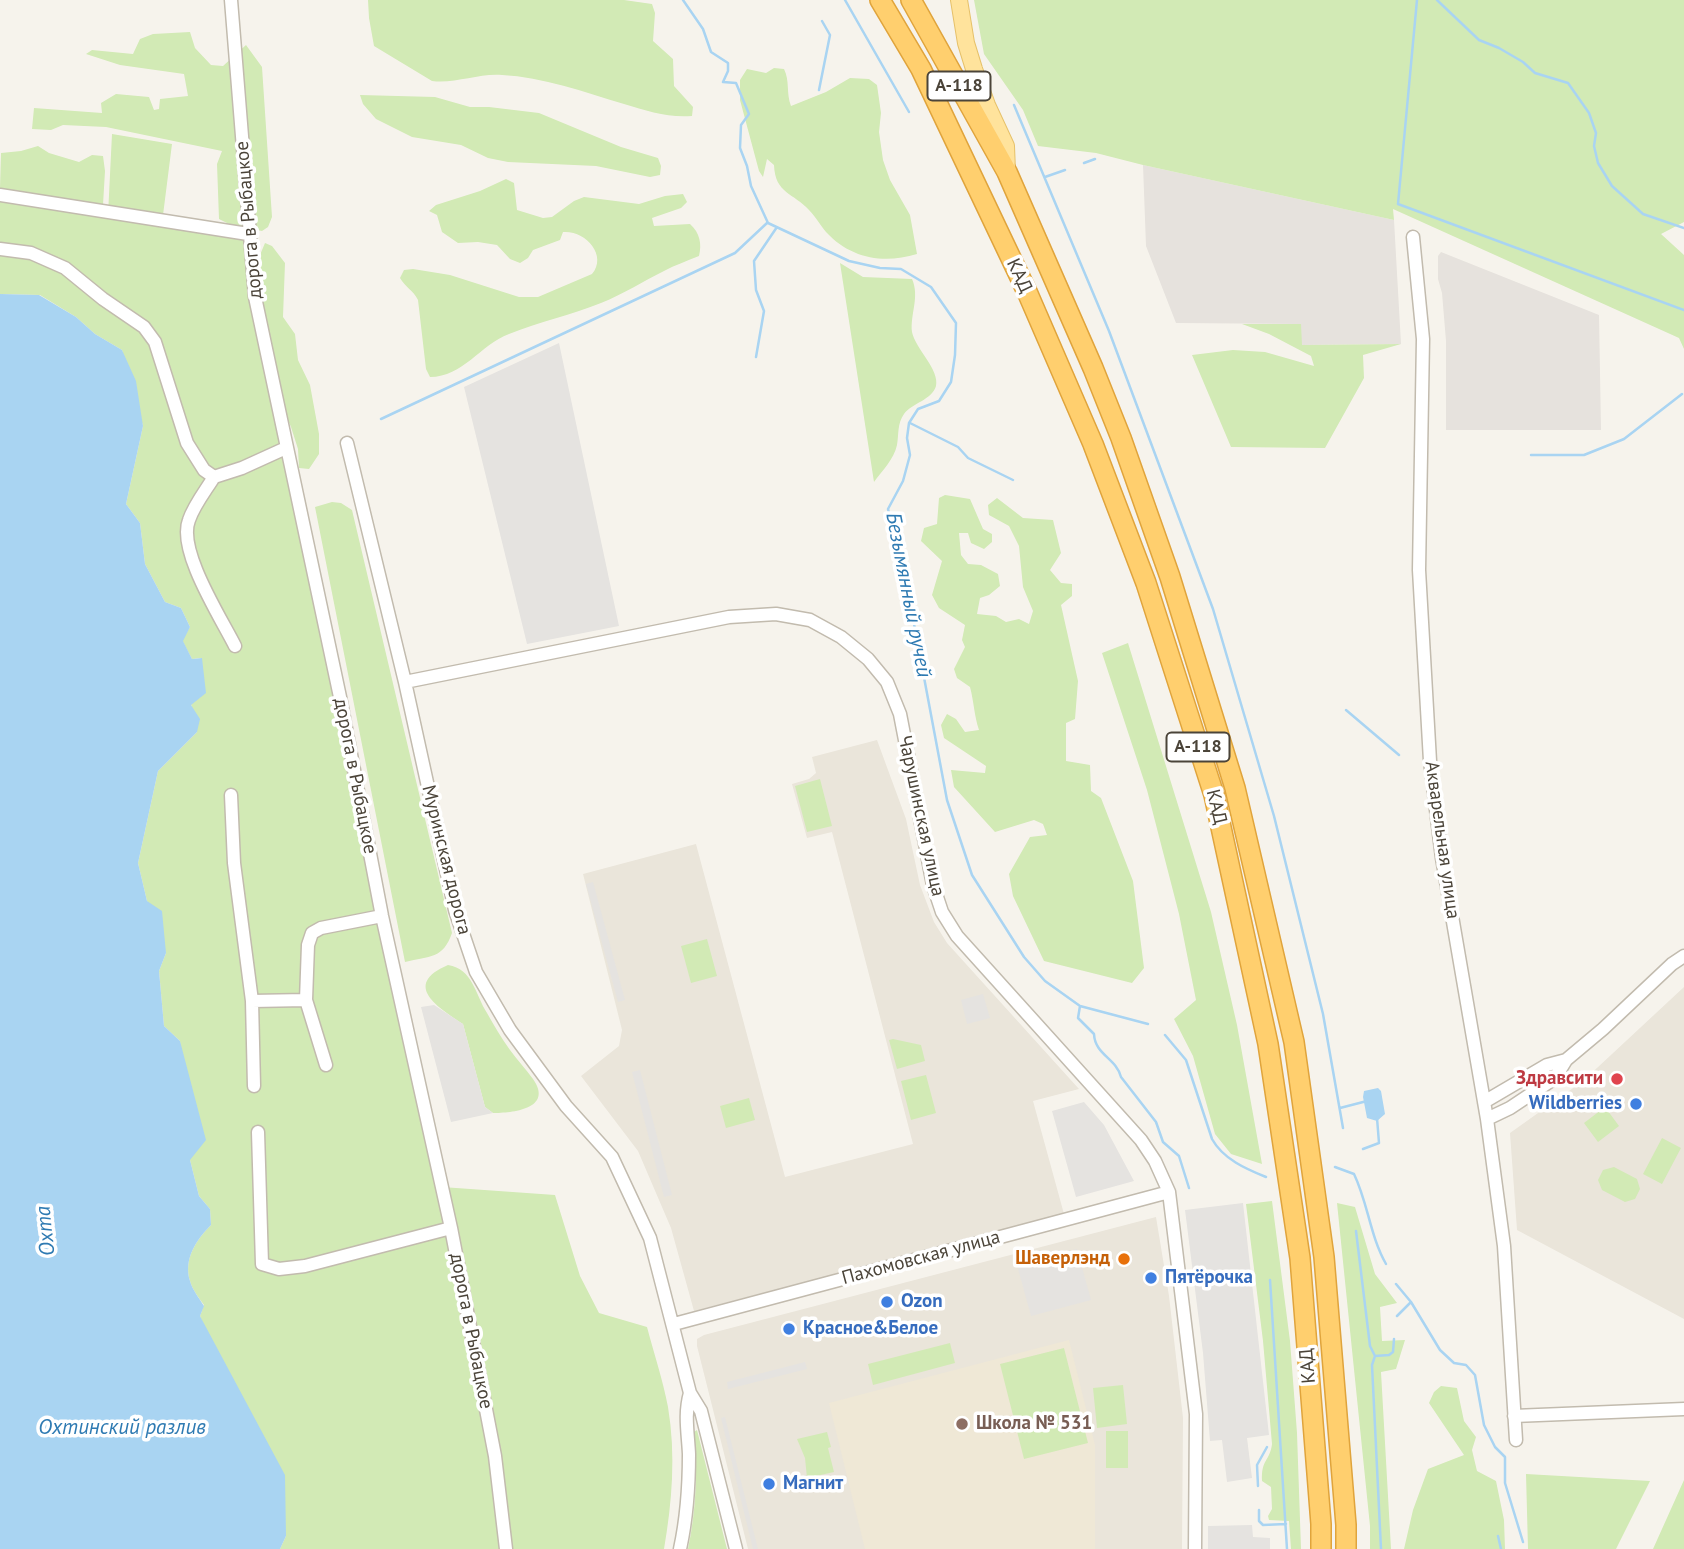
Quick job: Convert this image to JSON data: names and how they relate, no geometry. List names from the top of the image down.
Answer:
{
  "streets": {
    "highway": ["А-118", "КАД"],
    "street": [
      "дорога в Рыбацкое",
      "Чарушинская улица",
      "Акварельная улица",
      "Муринская дорога",
      "Пахомовская улица"
    ]
  },
  "crossings": [
    ["Чарушинская улица", "Муринская дорога"],
    ["Чарушинская улица", "Пахомовская улица"],
    ["Муринская дорога", "Пахомовская улица"]
  ],
  "water": ["Безымянный ручей", "Охта", "Охтинский разлив"],
  "places": [
    "Здравсити",
    "Wildberries",
    "Шаверлэнд",
    "Пятёрочка",
    "Ozon",
    "Красное&Белое",
    "Школа № 531",
    "Магнит"
  ]
}
